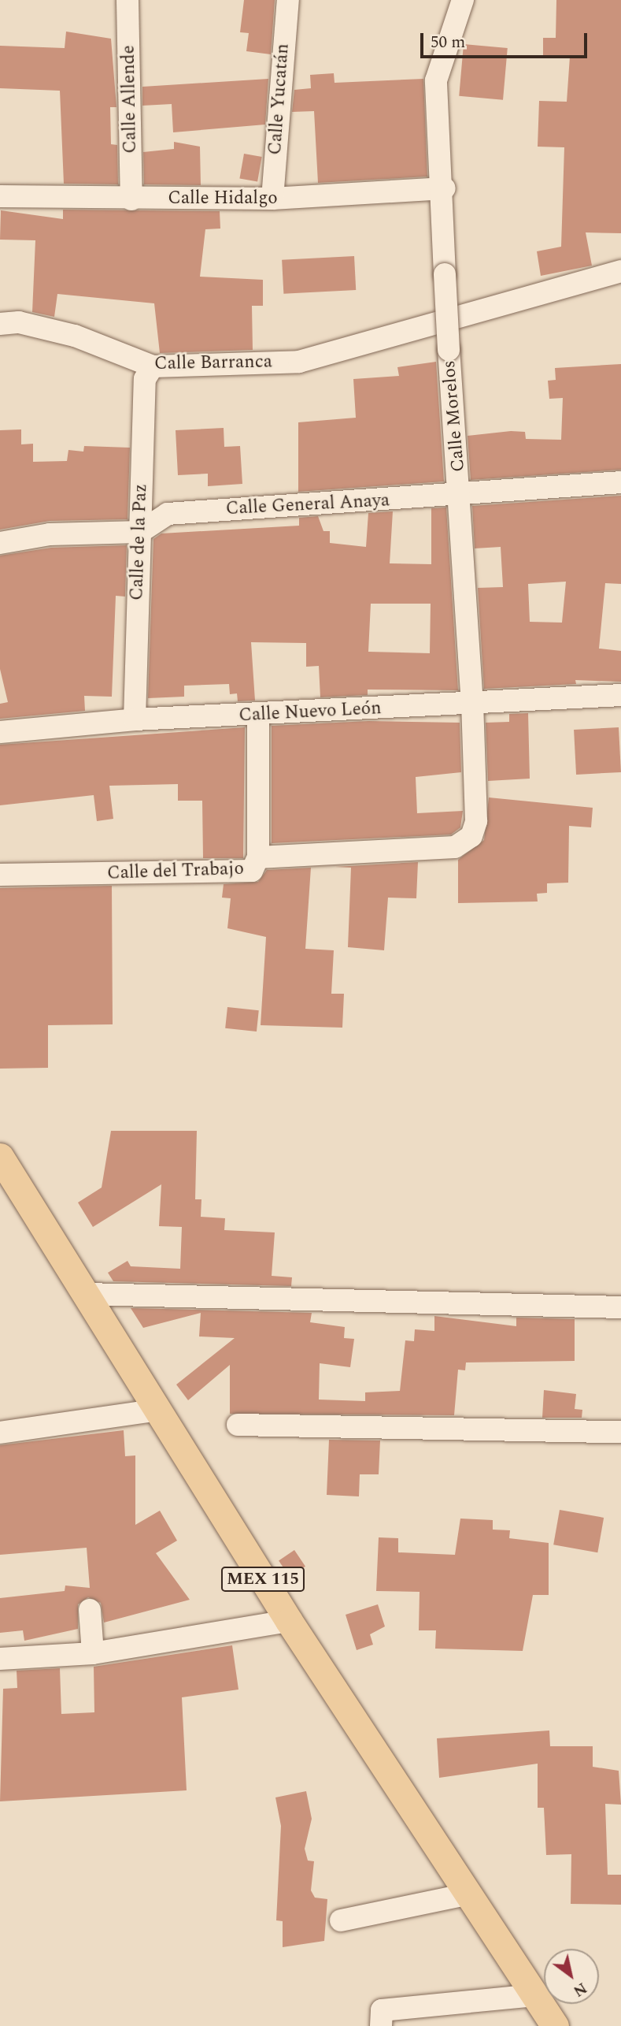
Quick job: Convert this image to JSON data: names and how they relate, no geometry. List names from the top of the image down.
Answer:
{
  "streets": {
    "main road": ["MEX 115"],
    "street": [
      "Calle Allende",
      "Calle Yucatán",
      "Calle Hidalgo",
      "Calle Barranca",
      "Calle Morelos",
      "Calle General Anaya",
      "Calle de la Paz",
      "Calle Nuevo León",
      "Calle del Trabajo"
    ]
  },
  "crossings": [
    ["Calle Allende", "Calle Hidalgo"],
    ["Calle Yucatán", "Calle Hidalgo"],
    ["Calle Hidalgo", "Calle Morelos"],
    ["Calle Barranca", "Calle de la Paz"],
    ["Calle Morelos", "Calle General Anaya"],
    ["Calle Morelos", "Calle Nuevo León"],
    ["Calle Morelos", "Calle del Trabajo"],
    ["Calle General Anaya", "Calle de la Paz"],
    ["Calle de la Paz", "Calle Nuevo León"]
  ],
  "scale_bar": "50 m",
  "north": "bottom right"
}
